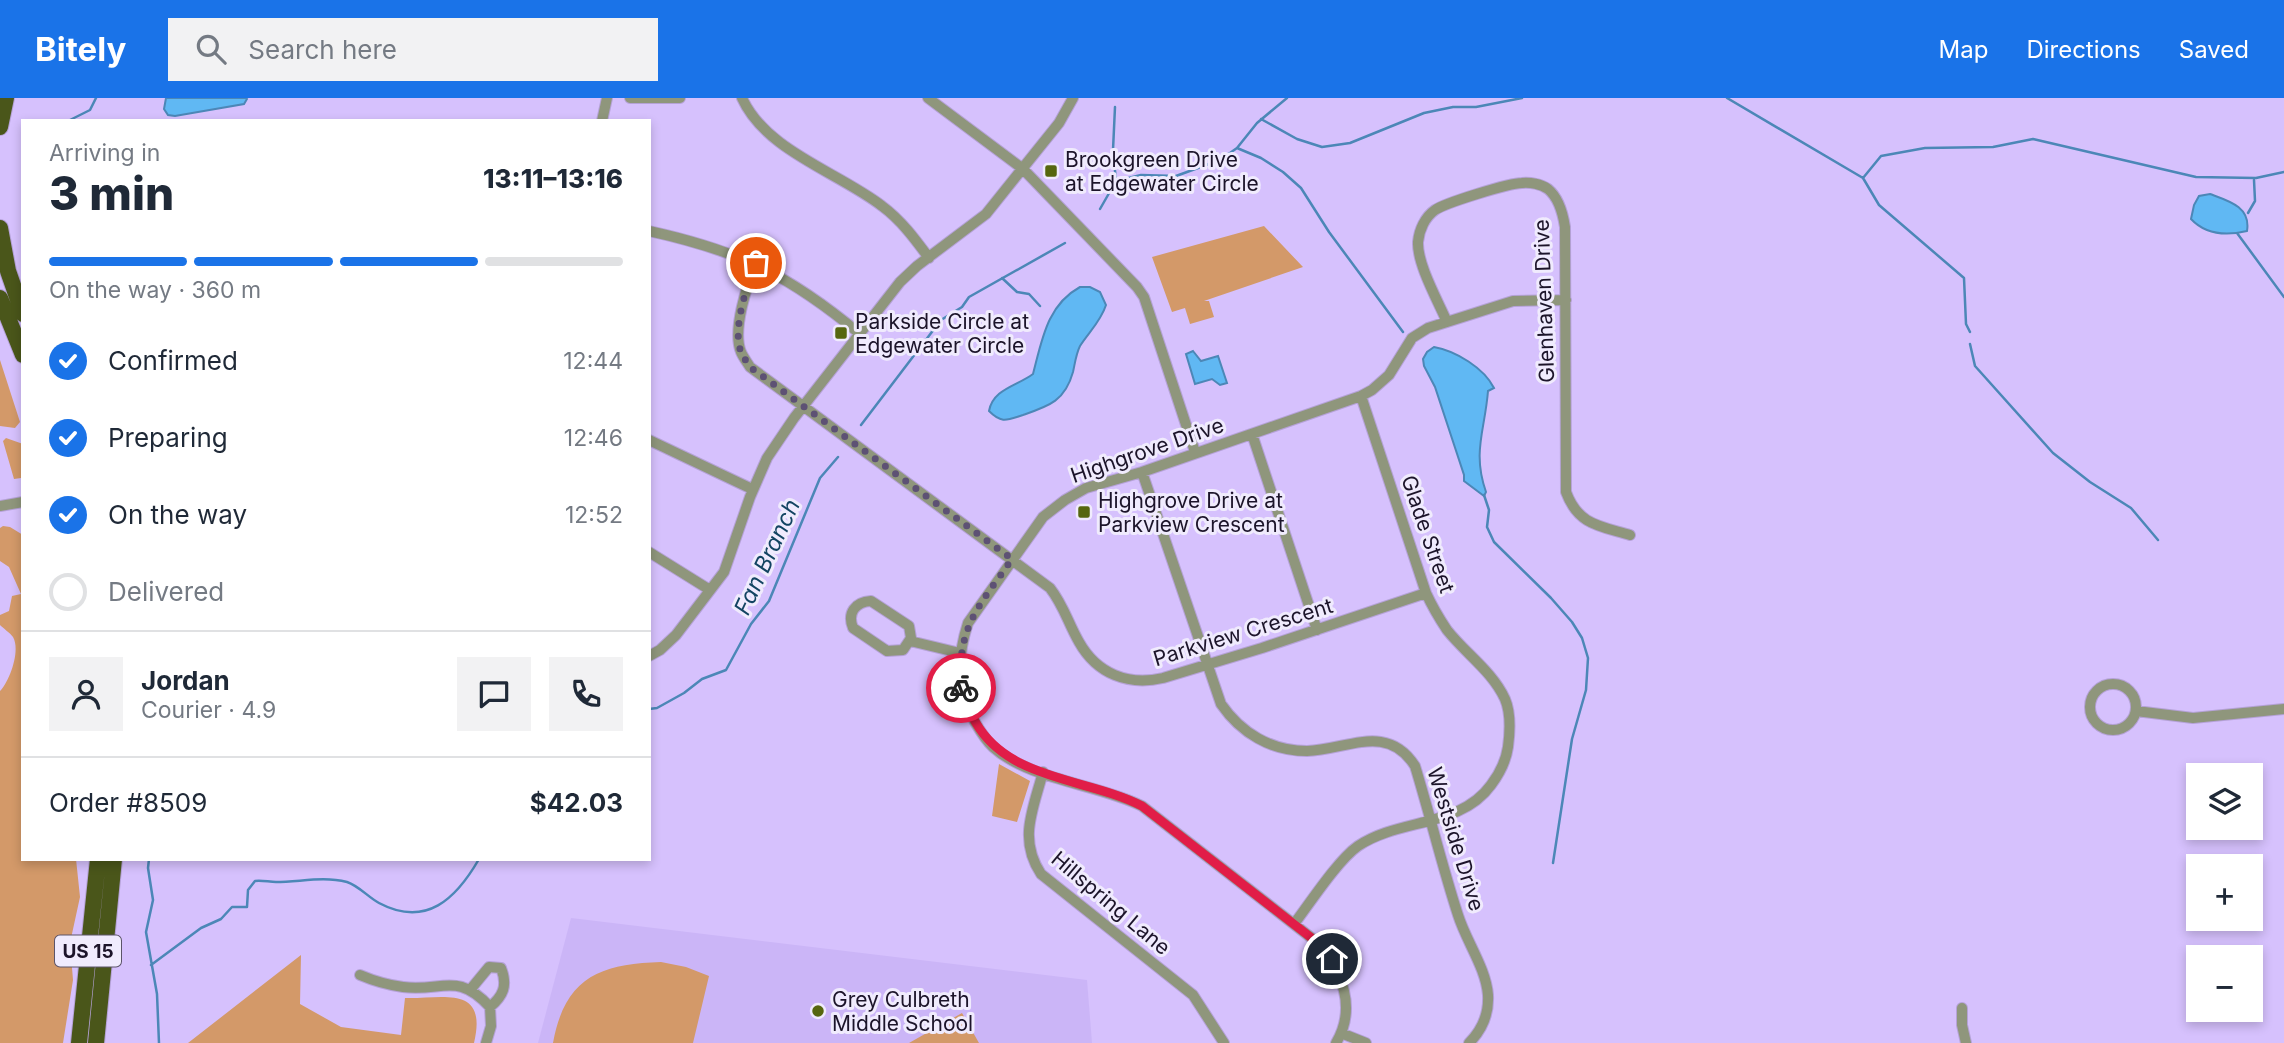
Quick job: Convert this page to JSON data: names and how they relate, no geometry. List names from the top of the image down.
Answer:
{
  "streets": {
    "highway": ["US 15"],
    "street": [
      "Glenhaven Drive",
      "Highgrove Drive",
      "Glade Street",
      "Parkview Crescent",
      "Westside Drive",
      "Hillspring Lane"
    ]
  },
  "crossings": [
    ["Glenhaven Drive", "Highgrove Drive"],
    ["Highgrove Drive", "Glade Street"],
    ["Highgrove Drive", "Parkview Crescent"],
    ["Highgrove Drive", "Westside Drive"],
    ["Highgrove Drive", "Hillspring Lane"],
    ["Glade Street", "Parkview Crescent"],
    ["Glade Street", "Westside Drive"],
    ["Parkview Crescent", "Westside Drive"]
  ],
  "water": ["Fan Branch"],
  "places": {
    "transit": ["Brookgreen Drive at Edgewater Circle", "Parkside Circle at Edgewater Circle", "Highgrove Drive at Parkview Crescent"],
    "other": ["Grey Culbreth Middle School"]
  },
  "page": {
    "header": "Bitely",
    "search": "Search here",
    "nav": ["Map", "Directions", "Saved"],
    "heading": ["3 min", "Arriving in", "13:11–13:16"],
    "panel": [
      "Jordan",
      "Courier · 4.9",
      "Order #8509",
      "$42.03"
    ],
    "bar": "On the way · 360 m",
    "list": [
      ["Confirmed", "12:44"],
      ["Preparing", "12:46"],
      ["On the way", "12:52"],
      "Delivered"
    ],
    "map_buttons": ["+", "−"]
  }
}
